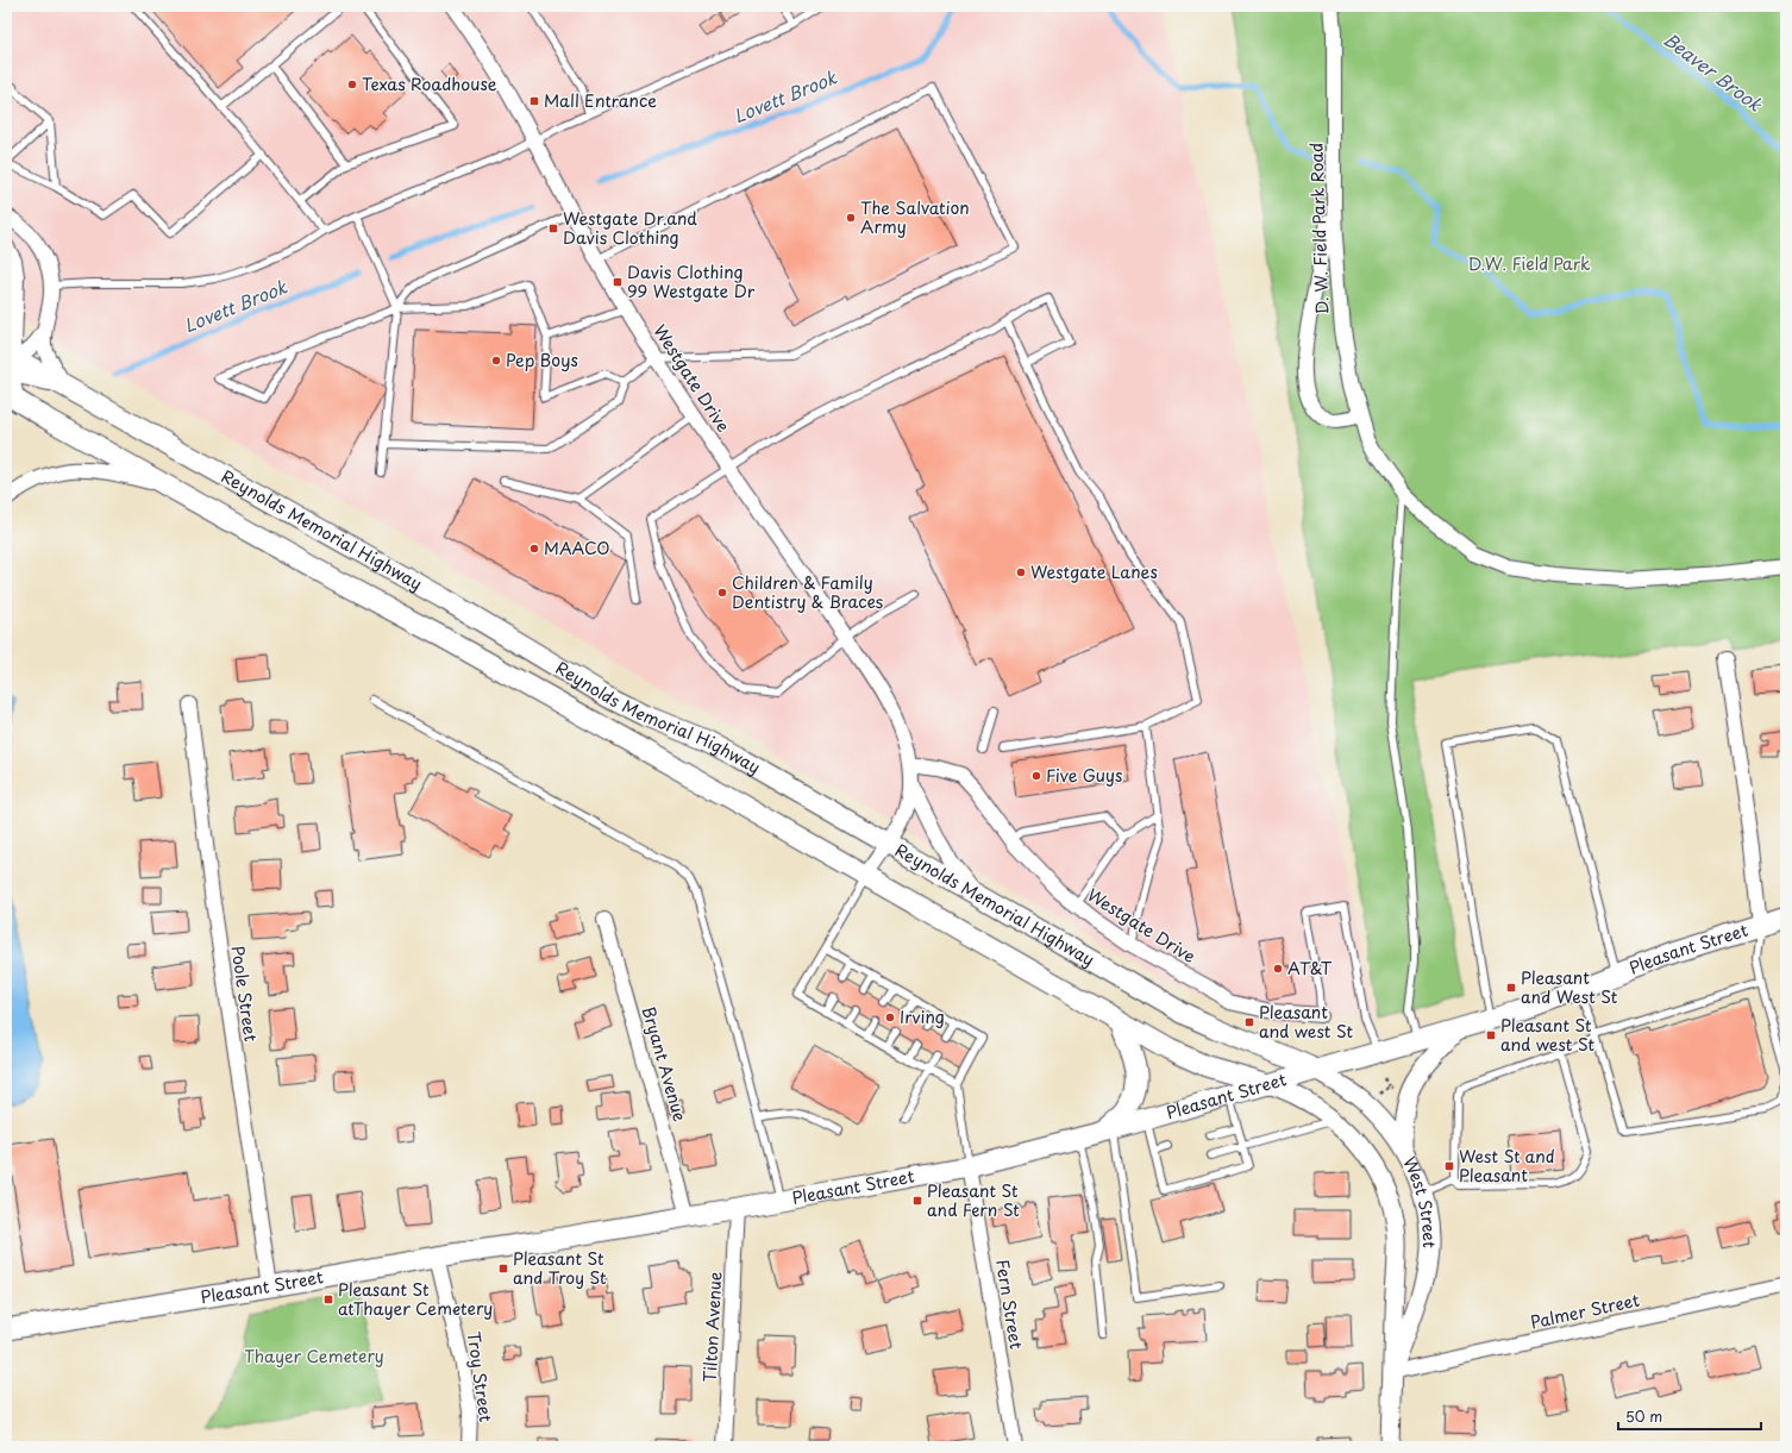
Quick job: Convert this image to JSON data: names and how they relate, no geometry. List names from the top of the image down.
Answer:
{
  "streets": {
    "main road": ["Reynolds Memorial Highway", "Pleasant Street"],
    "street": [
      "D. W. Field Park Road",
      "Westgate Drive",
      "Poole Street",
      "Bryant Avenue",
      "West Street",
      "Fern Street",
      "Palmer Street",
      "Tilton Avenue",
      "Troy Street"
    ]
  },
  "crossings": [
    ["Westgate Drive", "Reynolds Memorial Highway"],
    ["Reynolds Memorial Highway", "Pleasant Street"],
    ["Reynolds Memorial Highway", "West Street"],
    ["Pleasant Street", "Poole Street"],
    ["Pleasant Street", "Bryant Avenue"],
    ["Pleasant Street", "West Street"],
    ["Pleasant Street", "Fern Street"],
    ["Pleasant Street", "Tilton Avenue"],
    ["Pleasant Street", "Troy Street"],
    ["West Street", "Palmer Street"]
  ],
  "water": ["Beaver Brook", "Lovett Brook"],
  "parks": ["D.W. Field Park", "Thayer Cemetery"],
  "places": {
    "other": [
      "Texas Roadhouse",
      "The Salvation Army",
      "Pep Boys",
      "MAACO",
      "Westgate Lanes",
      "Children & Family Dentistry & Braces",
      "Five Guys",
      "AT&T",
      "Irving"
    ],
    "transit": [
      "Mall Entrance",
      "Westgate Dr.and Davis Clothing",
      "Davis Clothing 99 Westgate Dr",
      "Pleasant and West St",
      "Pleasant and west St",
      "Pleasant St and west St",
      "West St and Pleasant",
      "Pleasant St and Fern St",
      "Pleasant St and Troy St",
      "Pleasant St atThayer Cemetery"
    ]
  },
  "scale_bar": "50 m"
}
